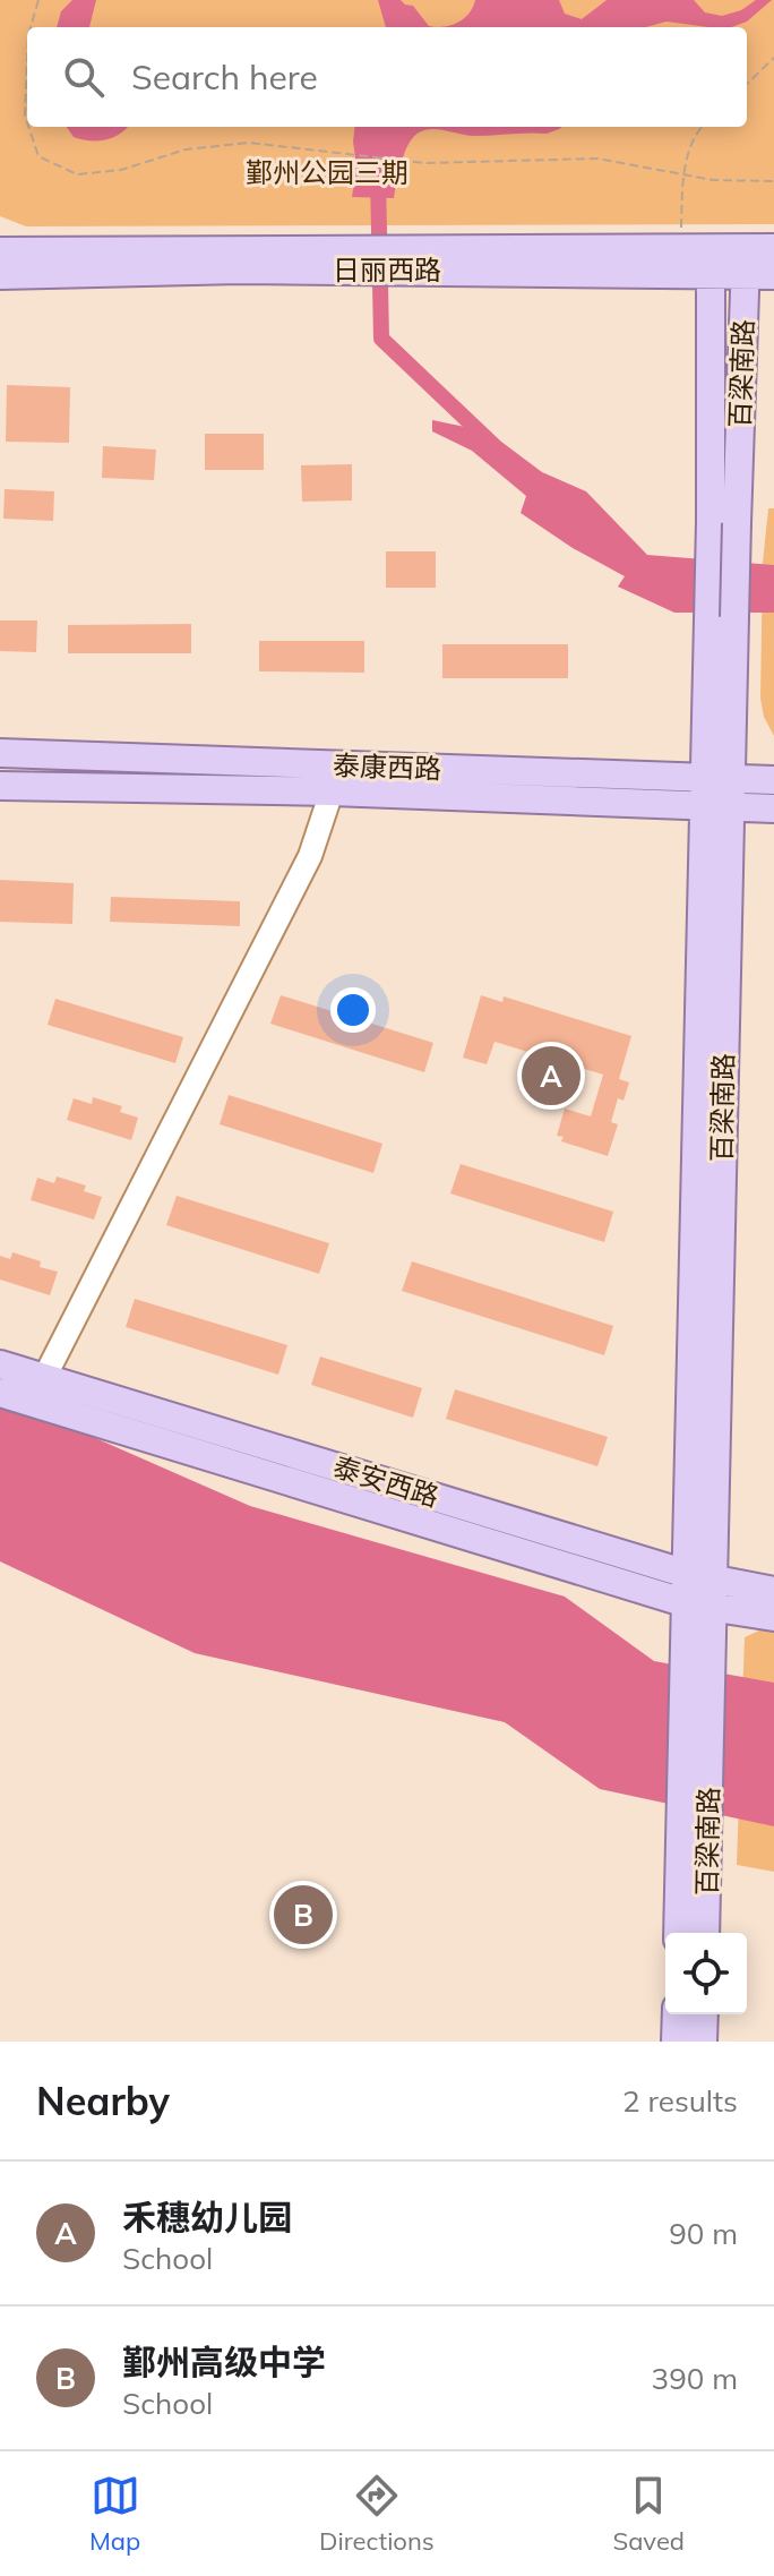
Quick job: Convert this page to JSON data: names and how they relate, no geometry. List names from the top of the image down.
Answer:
{
  "streets": {
    "main road": [
      "日丽西路",
      "百梁南路",
      "泰康西路",
      "泰安西路"
    ]
  },
  "crossings": [
    ["日丽西路", "百梁南路"],
    ["百梁南路", "泰康西路"],
    ["百梁南路", "泰安西路"]
  ],
  "parks": ["鄞州公园三期"],
  "page": {
    "search": "Search here",
    "pins": ["A", "B"],
    "heading": ["Nearby", "2 results"],
    "list": [
      {
        "mark": "A",
        "name": "禾穗幼儿园",
        "note": "School",
        "value": "90 m"
      },
      {
        "mark": "B",
        "name": "鄞州高级中学",
        "note": "School",
        "value": "390 m"
      }
    ],
    "nav": ["Map", "Directions", "Saved"]
  }
}
